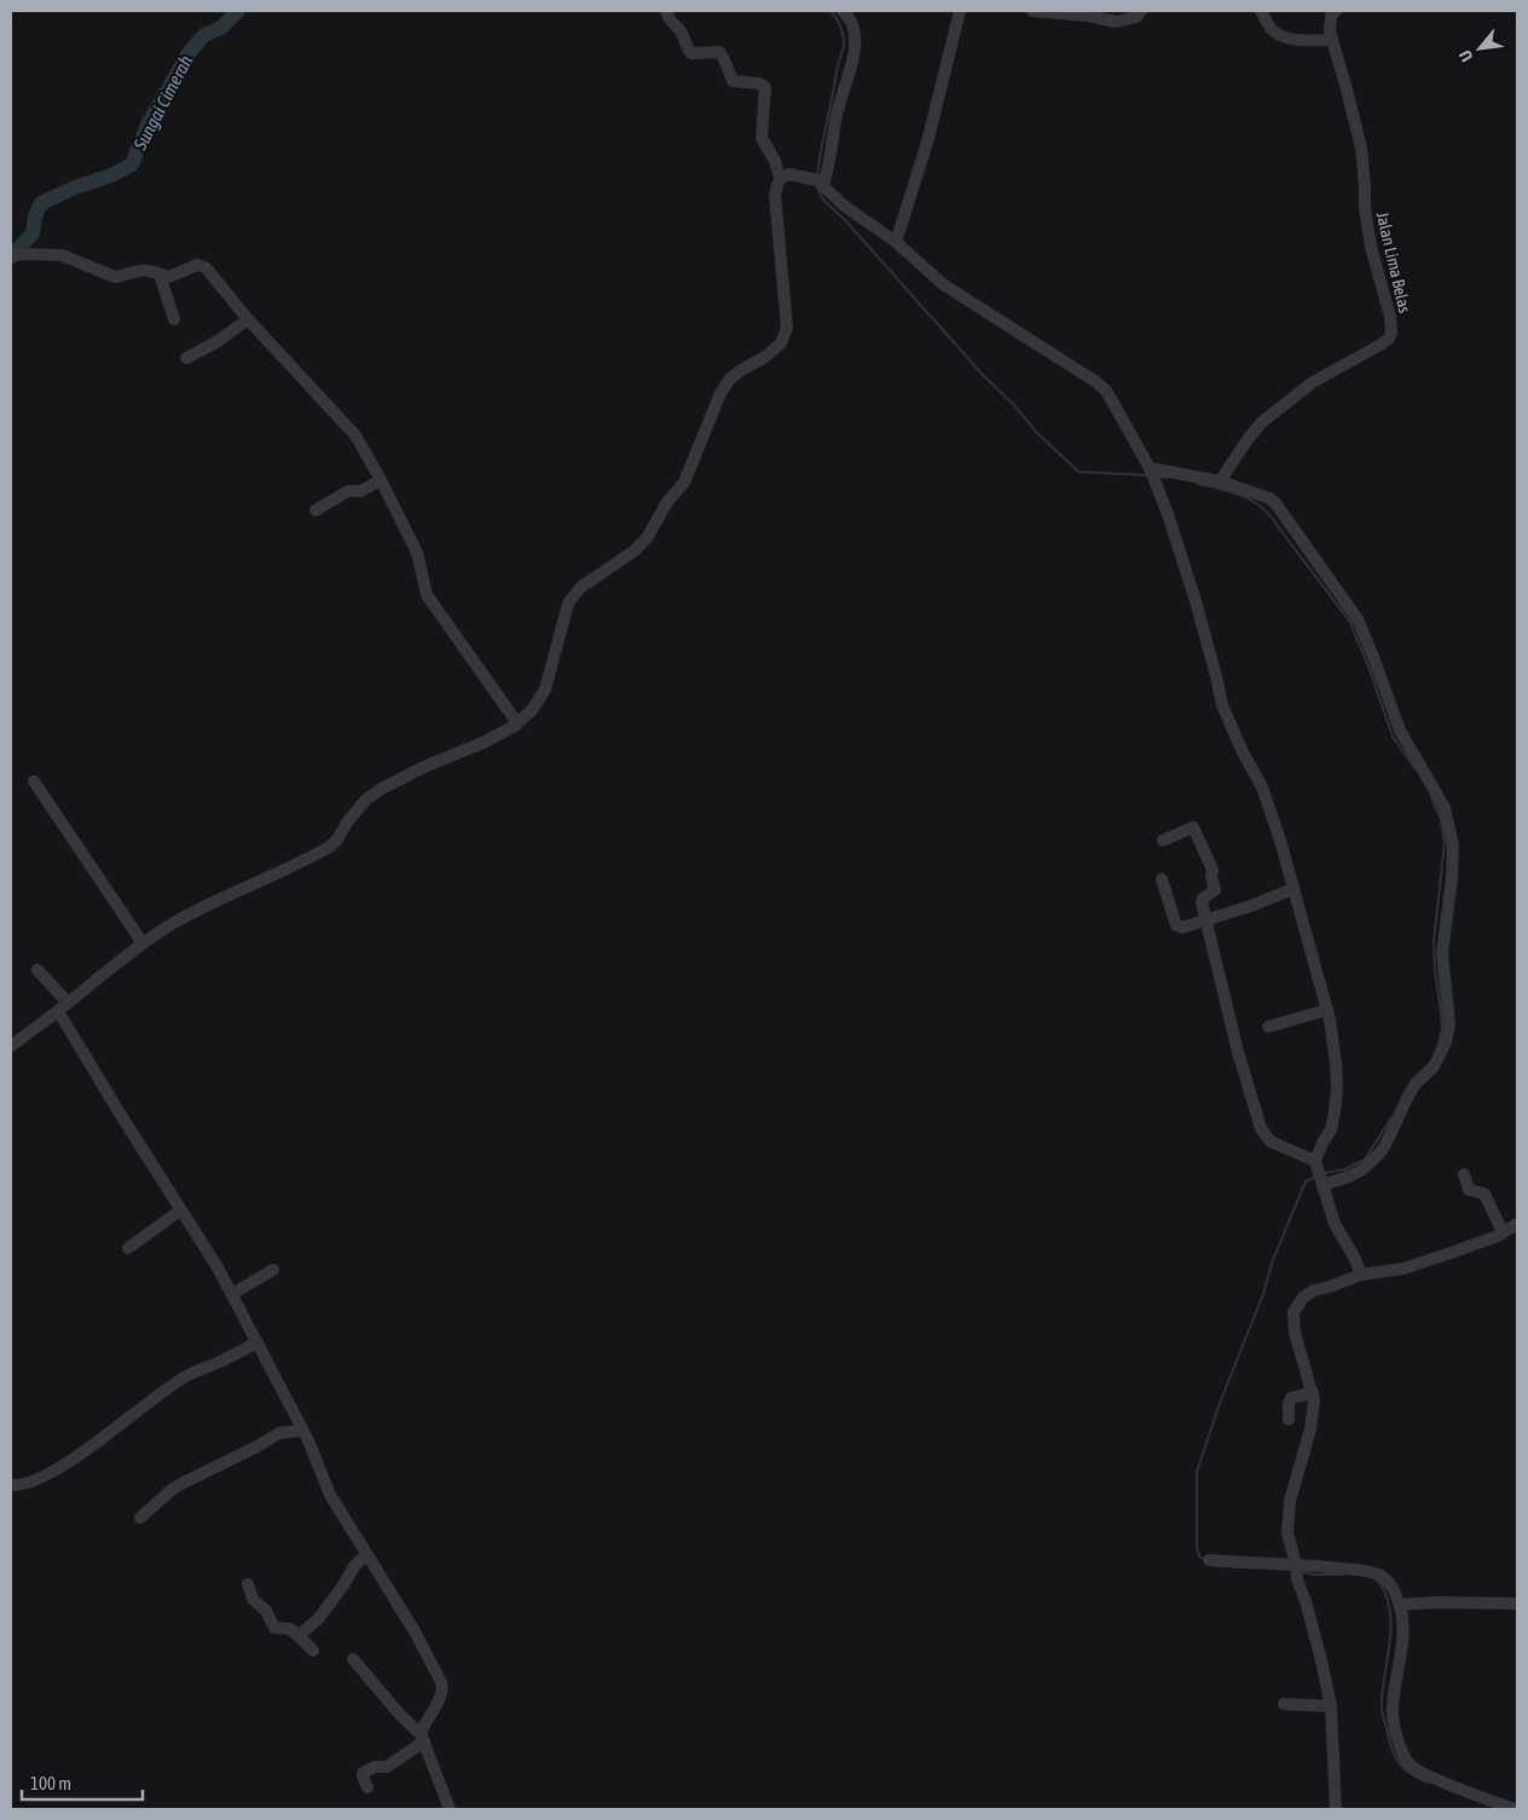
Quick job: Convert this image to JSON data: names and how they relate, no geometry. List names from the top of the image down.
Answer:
{
  "streets": {
    "street": ["Jalan Lima Belas"]
  },
  "water": ["Sungai Cimerah"],
  "scale_bar": "100 m",
  "north": "bottom left"
}
